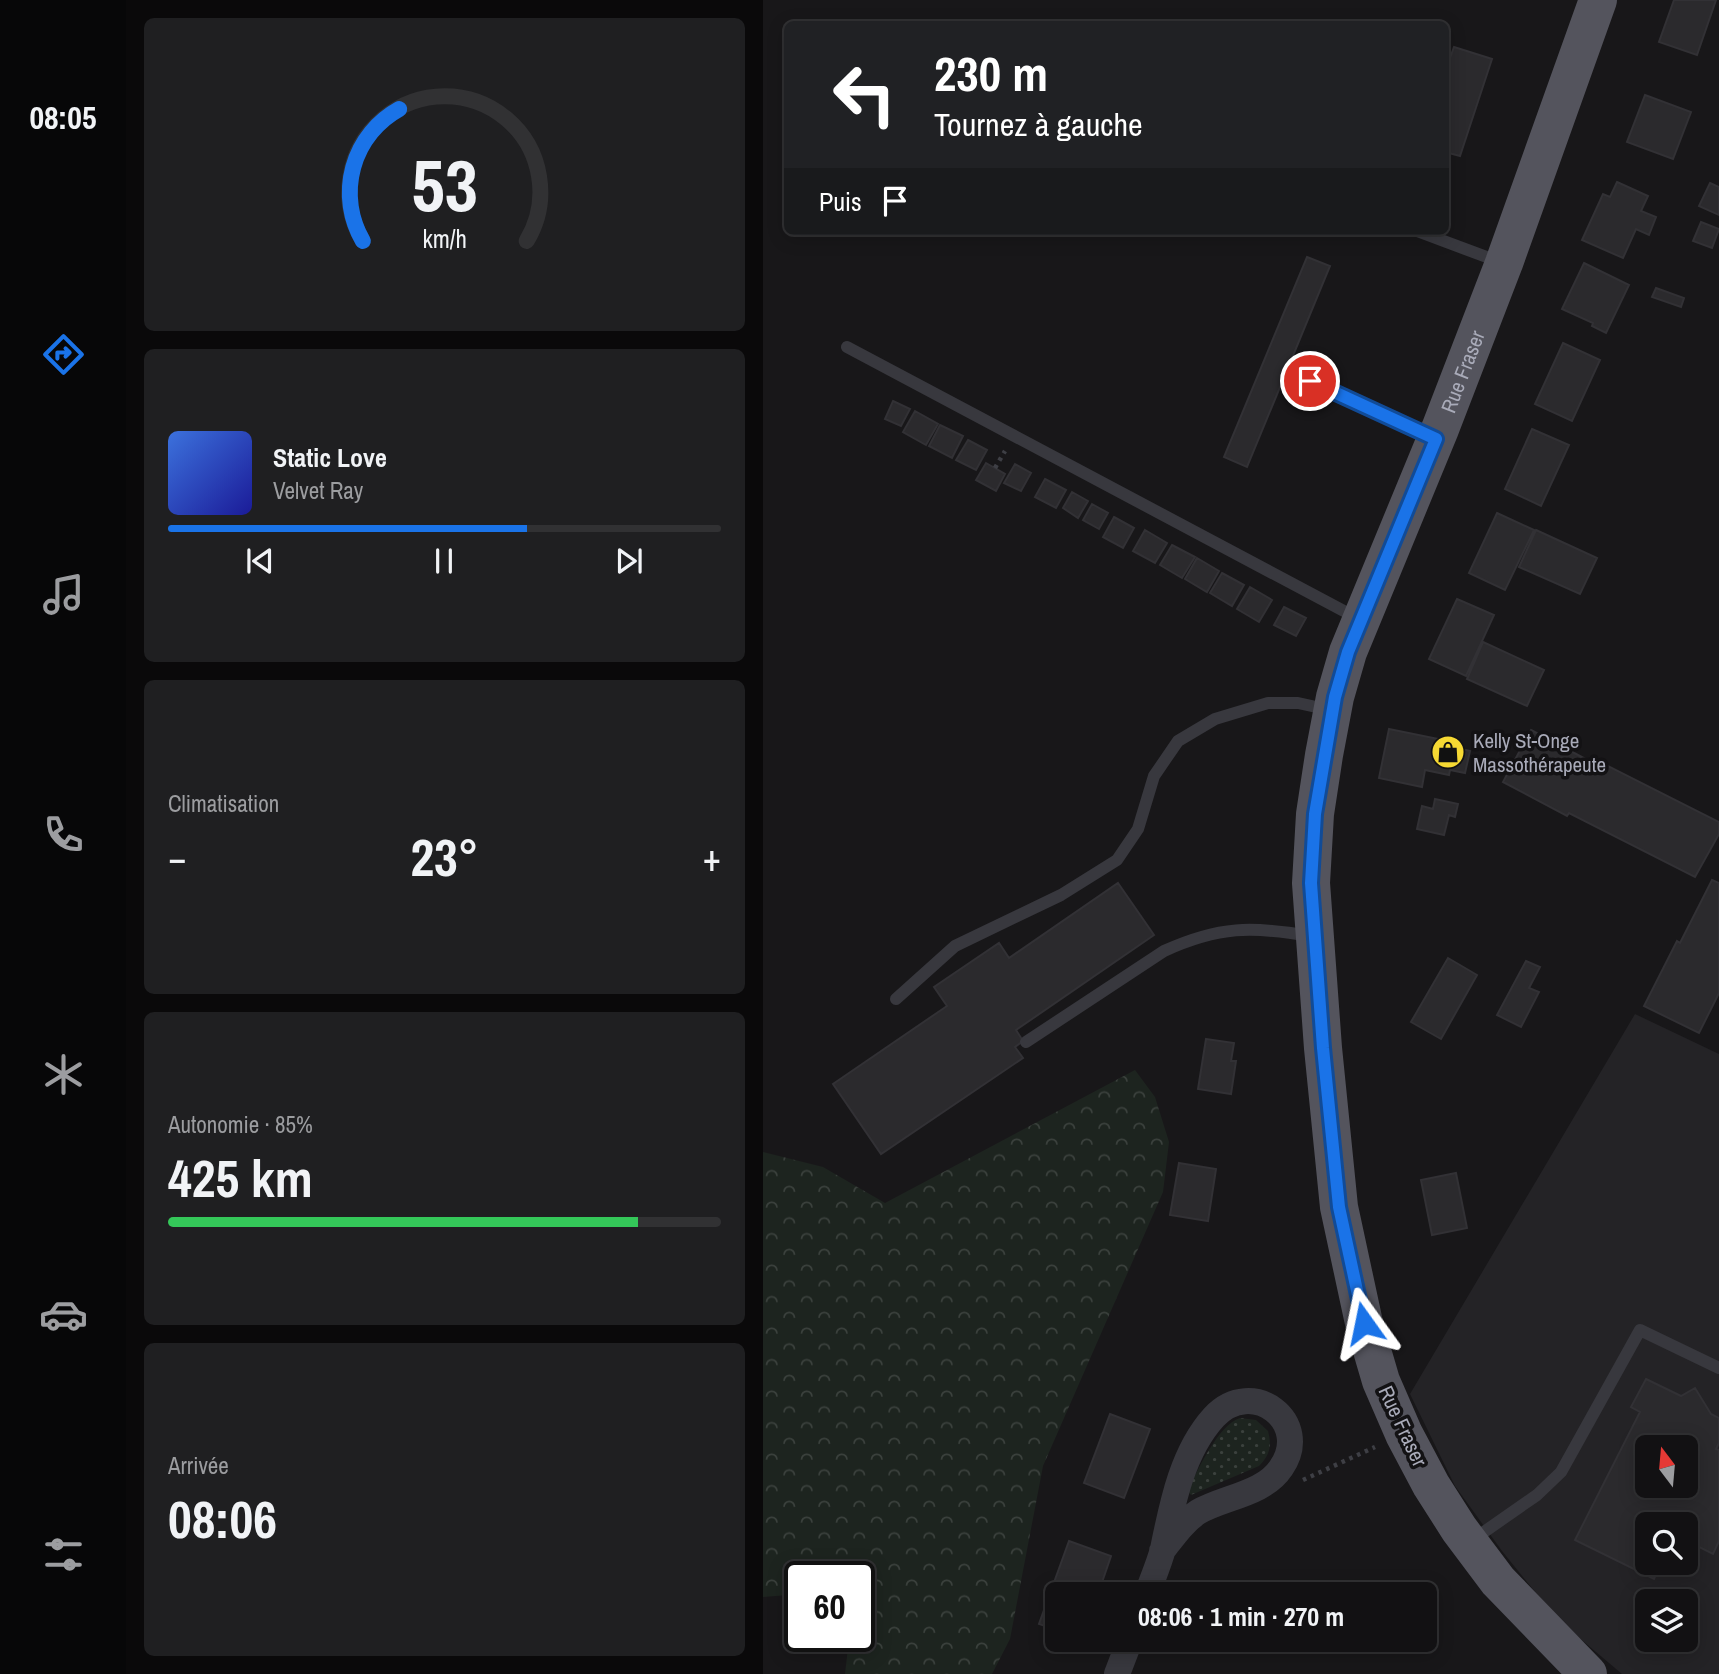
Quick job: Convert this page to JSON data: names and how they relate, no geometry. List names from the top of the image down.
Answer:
{
  "streets": {
    "main road": ["Rue Fraser"]
  },
  "places": {
    "shop": ["Kelly St-Onge Massothérapeute"]
  },
  "north": "top",
  "page": {
    "tabs": "08:05",
    "turn": ["230 m", "Tournez à gauche"],
    "then": "Puis",
    "song": ["Static Love", "Velvet Ray"],
    "tile": [
      "Climatisation",
      ["Autonomie · 85%", "425 km"],
      ["Arrivée", "08:06"]
    ],
    "heat": ["−", "23°", "+"],
    "limit": "60",
    "trip": "08:06 · 1 min · 270 m",
    "gauge": ["53", "km/h"]
  }
}
